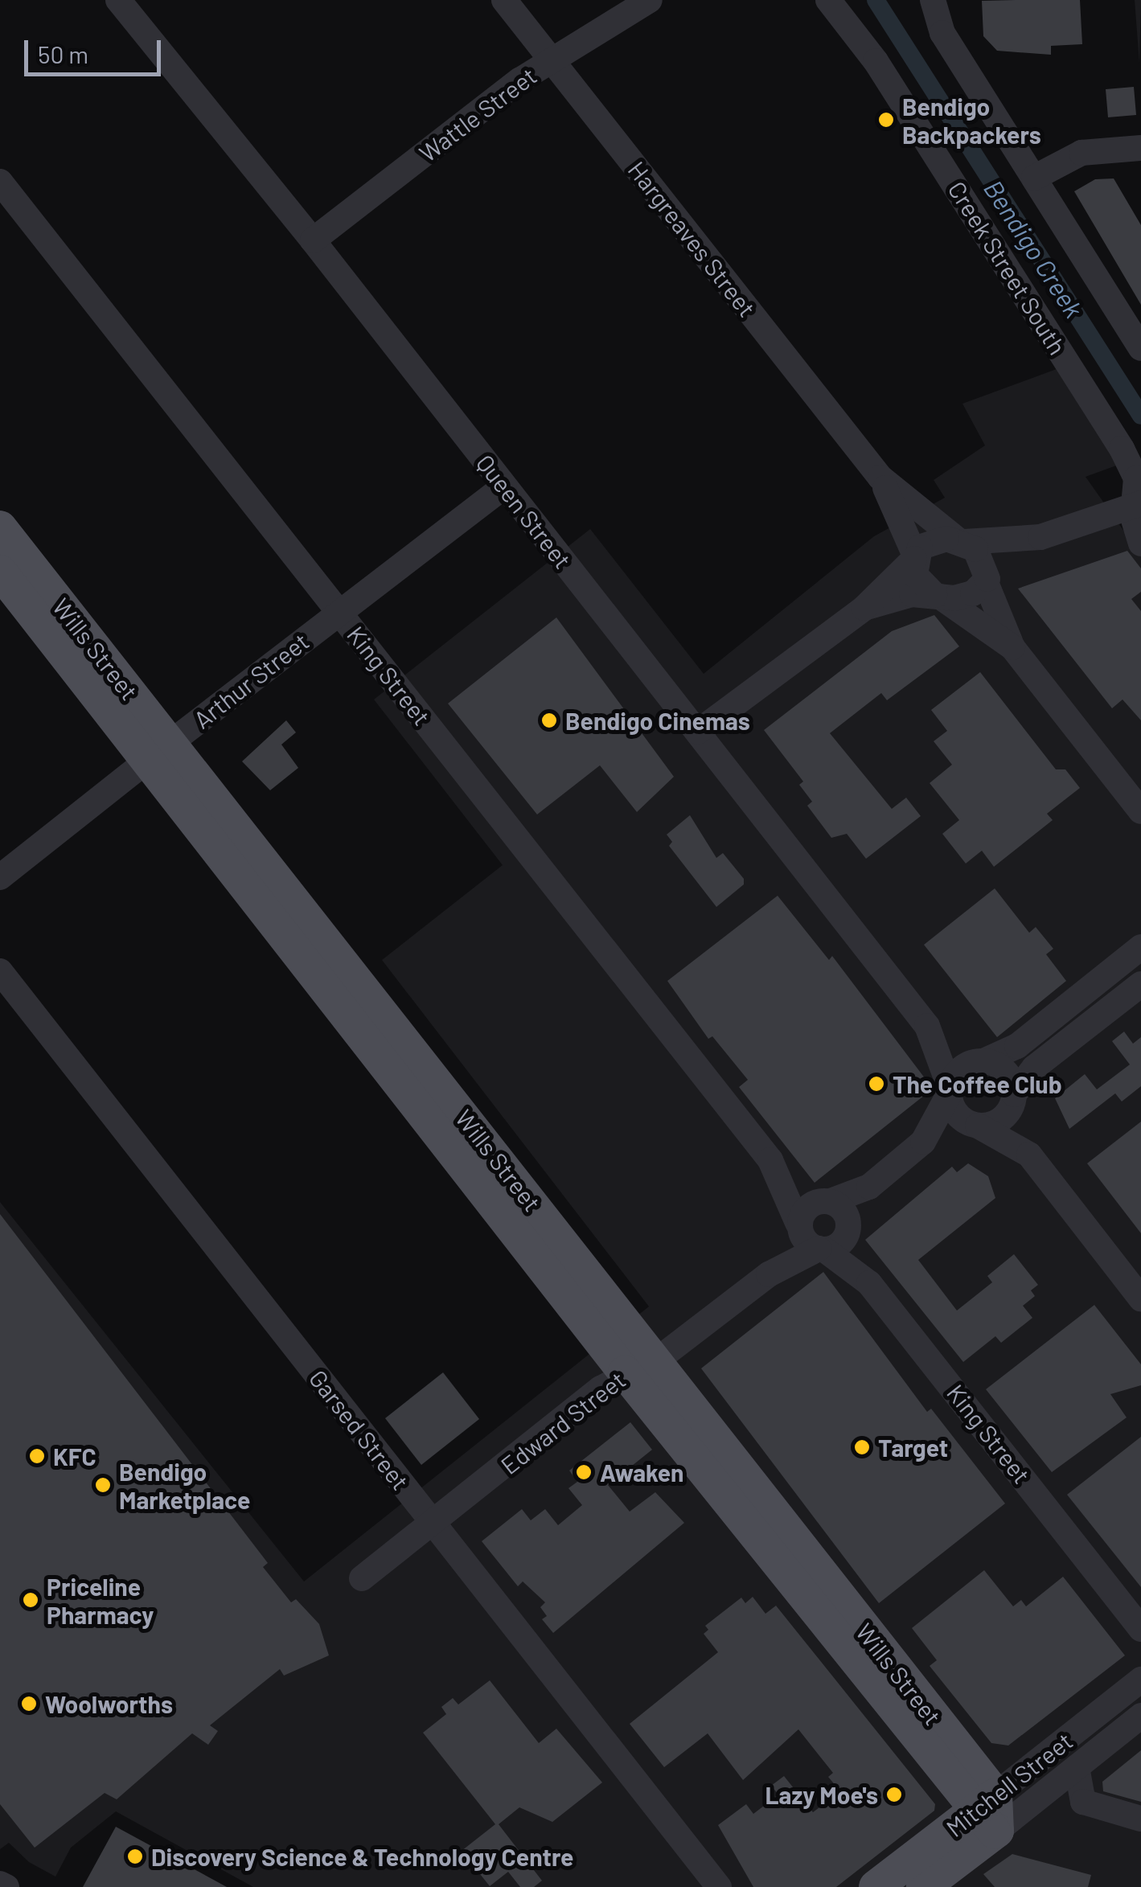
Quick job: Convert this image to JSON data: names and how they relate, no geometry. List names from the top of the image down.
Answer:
{
  "streets": {
    "main road": ["Wills Street", "Mitchell Street"],
    "street": [
      "Wattle Street",
      "Hargreaves Street",
      "Creek Street South",
      "Queen Street",
      "King Street",
      "Arthur Street",
      "Edward Street",
      "Garsed Street"
    ]
  },
  "crossings": [
    ["Wattle Street", "Hargreaves Street"],
    ["Wattle Street", "Queen Street"],
    ["Queen Street", "Arthur Street"],
    ["Wills Street", "Arthur Street"],
    ["Wills Street", "Edward Street"],
    ["Wills Street", "Mitchell Street"],
    ["King Street", "Arthur Street"],
    ["King Street", "Edward Street"],
    ["Edward Street", "Garsed Street"]
  ],
  "water": ["Bendigo Creek"],
  "places": [
    "Bendigo Backpackers",
    "Bendigo Cinemas",
    "The Coffee Club",
    "Target",
    "KFC",
    "Awaken",
    "Bendigo Marketplace",
    "Priceline Pharmacy",
    "Woolworths",
    "Lazy Moe's",
    "Discovery Science & Technology Centre"
  ],
  "scale_bar": "50 m"
}
